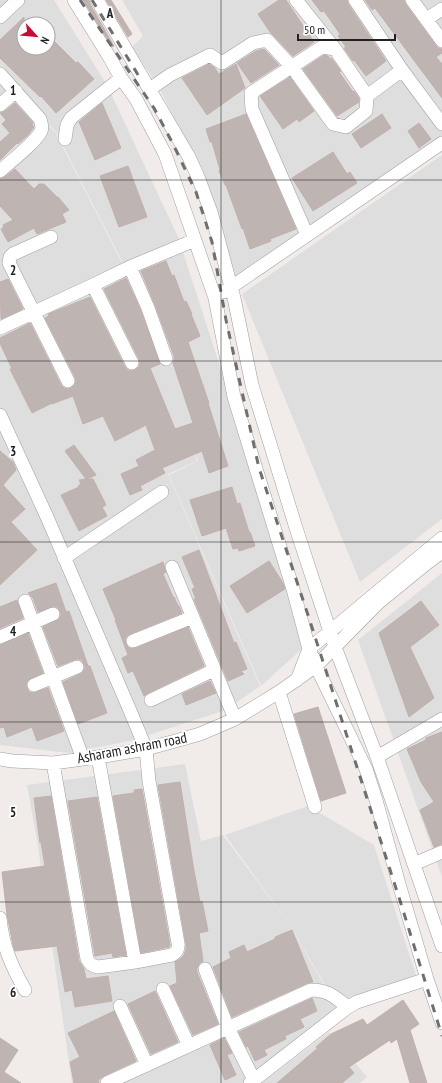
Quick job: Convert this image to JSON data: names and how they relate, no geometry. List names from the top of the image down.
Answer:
{
  "streets": {
    "street": ["Asharam ashram road"]
  },
  "scale_bar": "50 m",
  "north": "bottom right",
  "grid": {
    "columns": ["A"],
    "rows": [
      "1",
      "2",
      "3",
      "4",
      "5",
      "6"
    ]
  }
}
